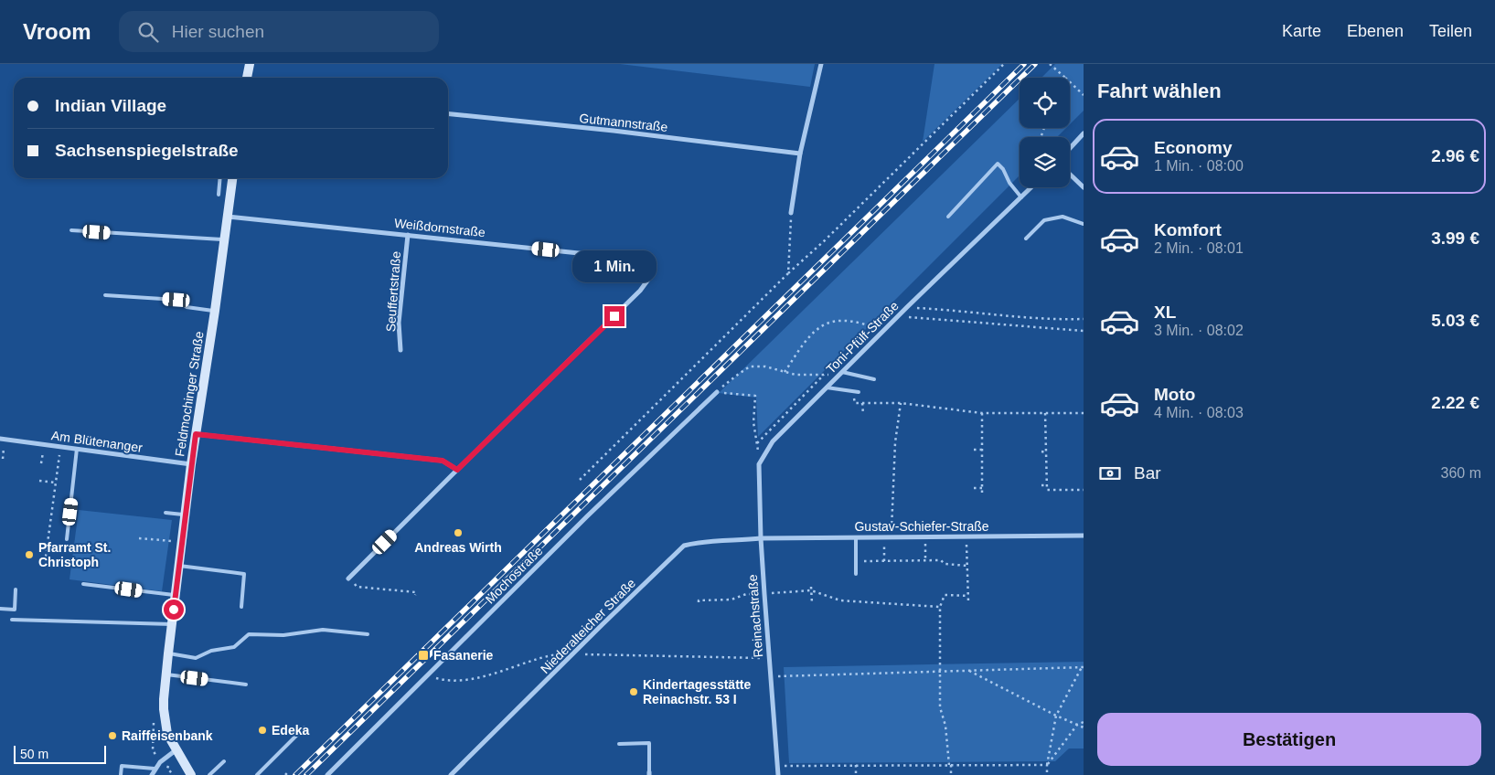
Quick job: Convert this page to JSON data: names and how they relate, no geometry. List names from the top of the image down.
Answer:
{
  "streets": {
    "main road": ["Feldmochinger Straße"],
    "street": [
      "Gutmannstraße",
      "Weißdornstraße",
      "Seuffertstraße",
      "Toni-Pfülf-Straße",
      "Am Blütenanger",
      "Gustav-Schiefer-Straße",
      "Mochostraße",
      "Reinachstraße",
      "Niederalteicher Straße"
    ]
  },
  "crossings": [
    ["Weißdornstraße", "Seuffertstraße"],
    ["Weißdornstraße", "Feldmochinger Straße"],
    ["Feldmochinger Straße", "Am Blütenanger"],
    ["Gustav-Schiefer-Straße", "Reinachstraße"],
    ["Gustav-Schiefer-Straße", "Niederalteicher Straße"],
    ["Reinachstraße", "Niederalteicher Straße"]
  ],
  "places": {
    "other": [
      "Andreas Wirth",
      "Pfarramt St. Christoph",
      "Kindertagesstätte Reinachstr. 53 I",
      "Edeka",
      "Raiffeisenbank"
    ],
    "transit": ["Fasanerie"]
  },
  "scale_bar": "50 m",
  "page": {
    "header": "Vroom",
    "search": "Hier suchen",
    "nav": ["Karte", "Ebenen", "Teilen"],
    "heading": "Fahrt wählen",
    "banner": ["Indian Village", "Sachsenspiegelstraße"],
    "list": [
      {
        "name": "Economy",
        "note": "1 Min. · 08:00",
        "value": "2.96 €"
      },
      {
        "name": "Komfort",
        "note": "2 Min. · 08:01",
        "value": "3.99 €"
      },
      {
        "name": "XL",
        "note": "3 Min. · 08:02",
        "value": "5.03 €"
      },
      {
        "name": "Moto",
        "note": "4 Min. · 08:03",
        "value": "2.22 €"
      }
    ],
    "bubble": "1 Min.",
    "pay": ["Bar", "360 m"],
    "buttons": "Bestätigen",
    "scale": "50 m"
  }
}
